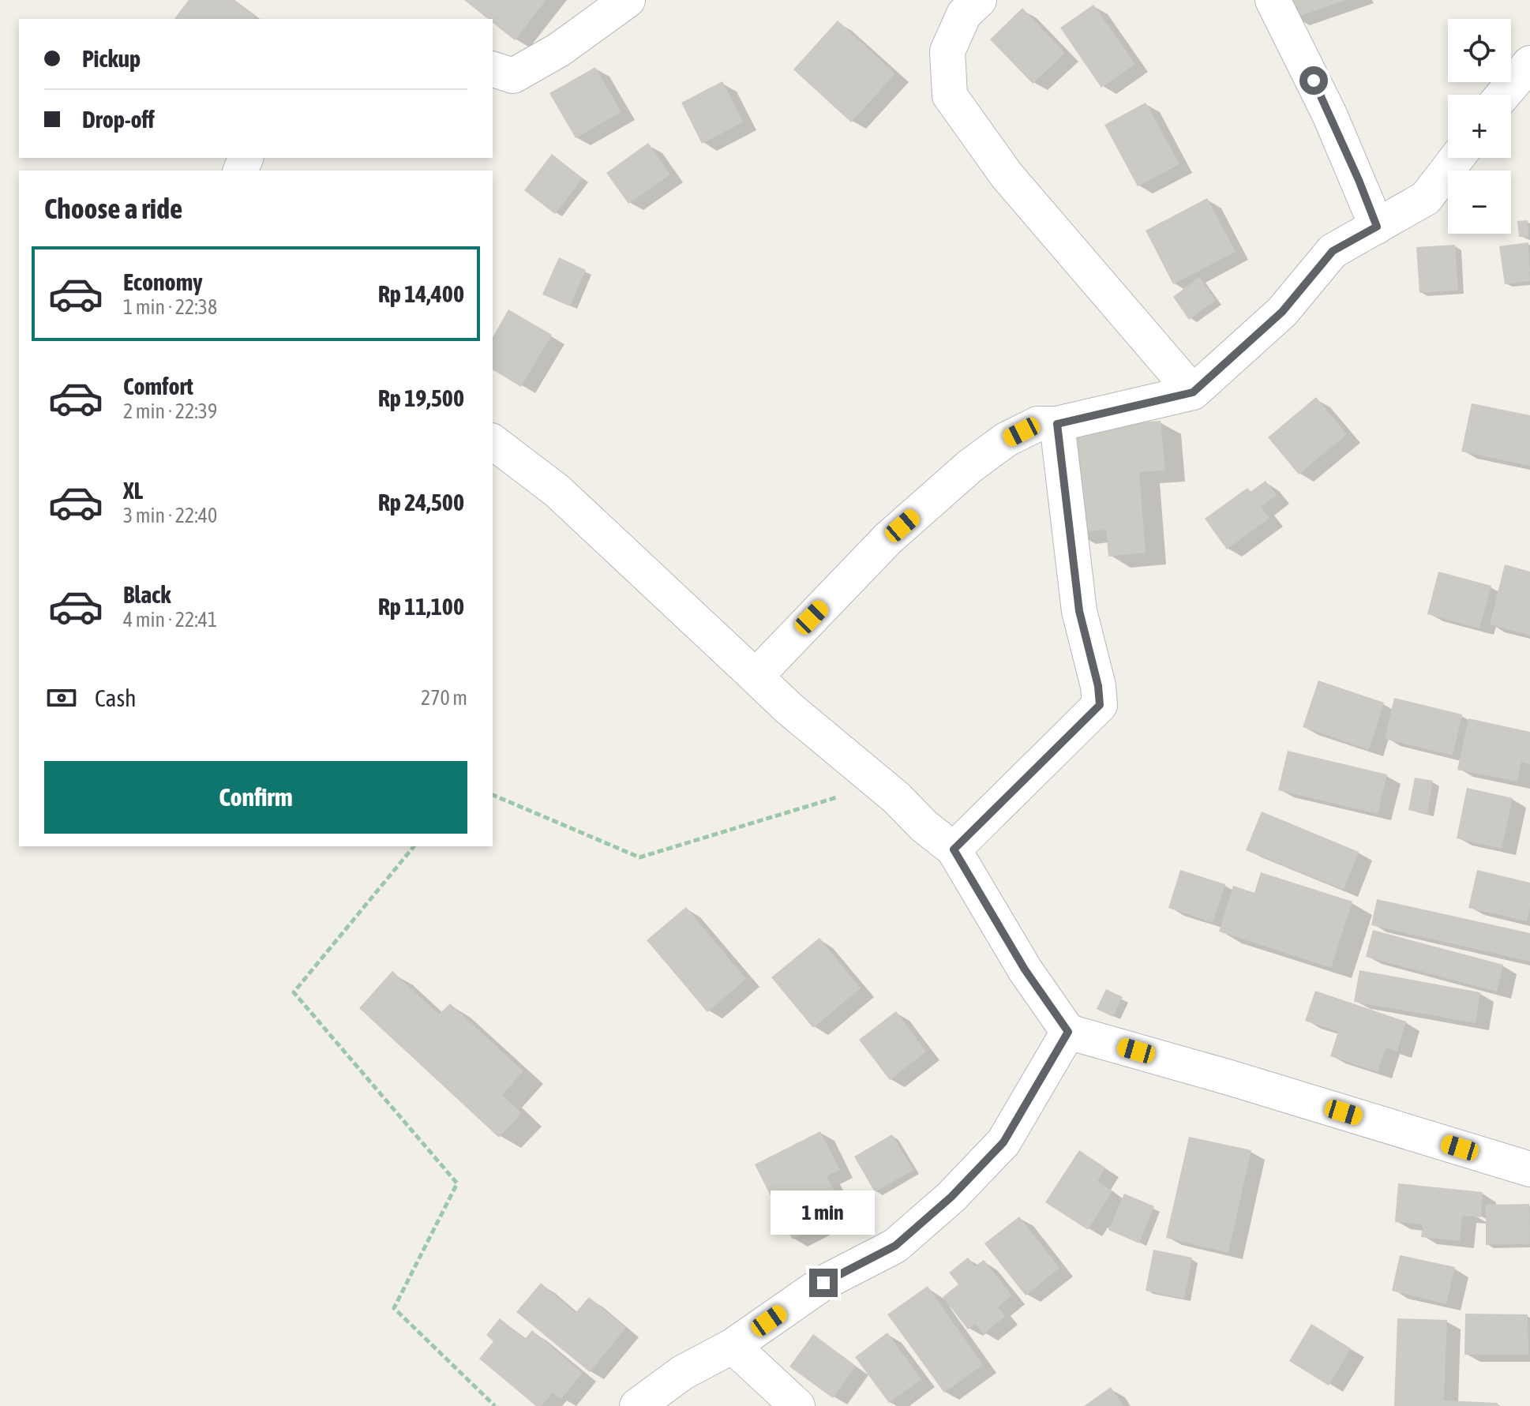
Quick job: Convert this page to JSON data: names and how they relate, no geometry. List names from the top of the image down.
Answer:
{
  "page": {
    "map_buttons": ["+", "−"],
    "banner": ["Pickup", "Drop-off"],
    "heading": "Choose a ride",
    "list": [
      {
        "name": "Economy",
        "note": "1 min · 22:38",
        "value": "Rp 14,400"
      },
      {
        "name": "Comfort",
        "note": "2 min · 22:39",
        "value": "Rp 19,500"
      },
      {
        "name": "XL",
        "note": "3 min · 22:40",
        "value": "Rp 24,500"
      },
      {
        "name": "Black",
        "note": "4 min · 22:41",
        "value": "Rp 11,100"
      }
    ],
    "pay": ["Cash", "270 m"],
    "buttons": "Confirm",
    "bubble": "1 min"
  }
}
